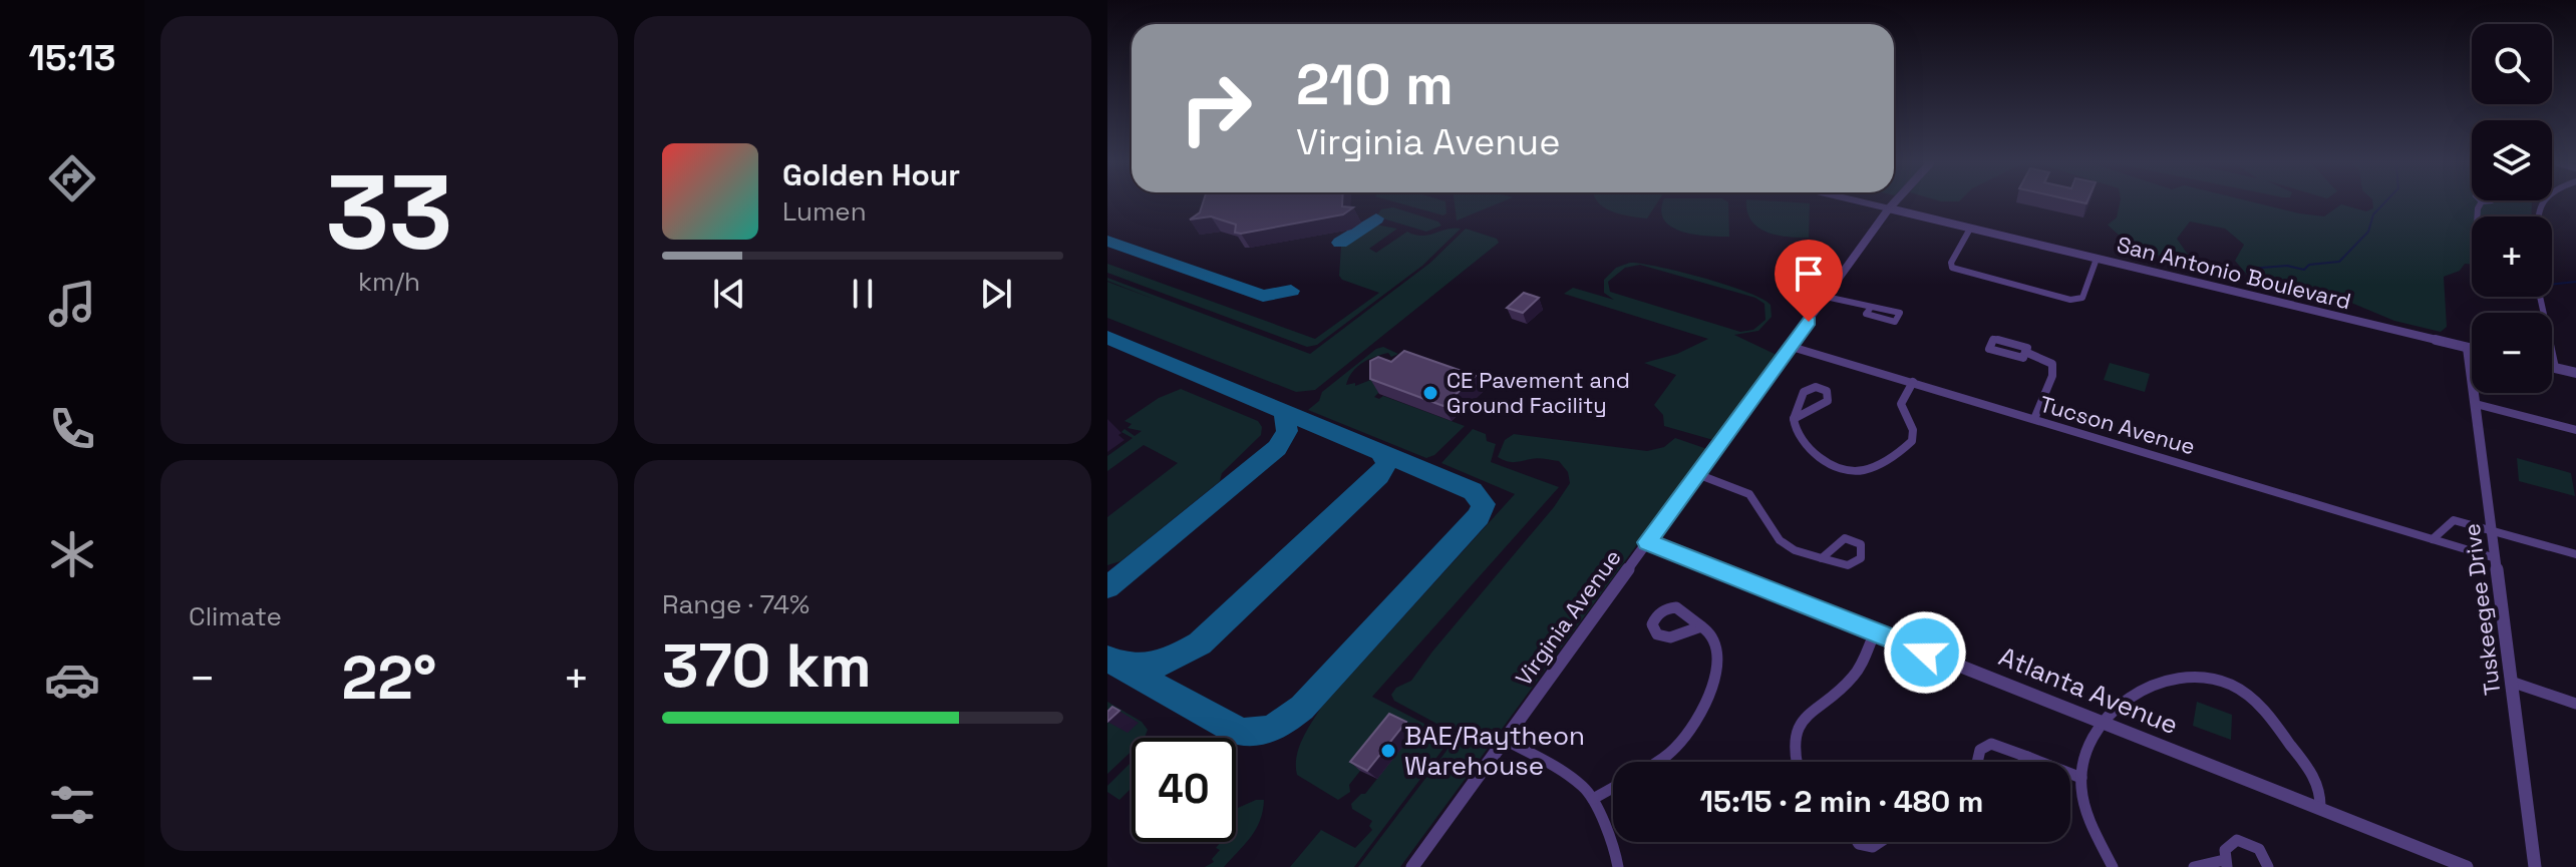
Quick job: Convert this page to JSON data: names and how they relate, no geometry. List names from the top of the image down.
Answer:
{
  "streets": {
    "street": [
      "San Antonio Boulevard",
      "Tucson Avenue",
      "Tuskeegee Drive",
      "Virginia Avenue",
      "Atlanta Avenue"
    ]
  },
  "crossings": [
    ["San Antonio Boulevard", "Tuskeegee Drive"],
    ["San Antonio Boulevard", "Virginia Avenue"],
    ["Tucson Avenue", "Tuskeegee Drive"],
    ["Tucson Avenue", "Virginia Avenue"],
    ["Virginia Avenue", "Atlanta Avenue"]
  ],
  "places": ["CE Pavement and Ground Facility", "BAE/Raytheon Warehouse"],
  "page": {
    "tabs": "15:13",
    "tile": [
      ["33", "km/h"],
      "Climate",
      ["Range · 74%", "370 km"]
    ],
    "map_buttons": ["+", "−"],
    "turn": ["210 m", "Virginia Avenue"],
    "song": ["Golden Hour", "Lumen"],
    "heat": ["−", "22°", "+"],
    "limit": "40",
    "trip": "15:15 · 2 min · 480 m"
  }
}
